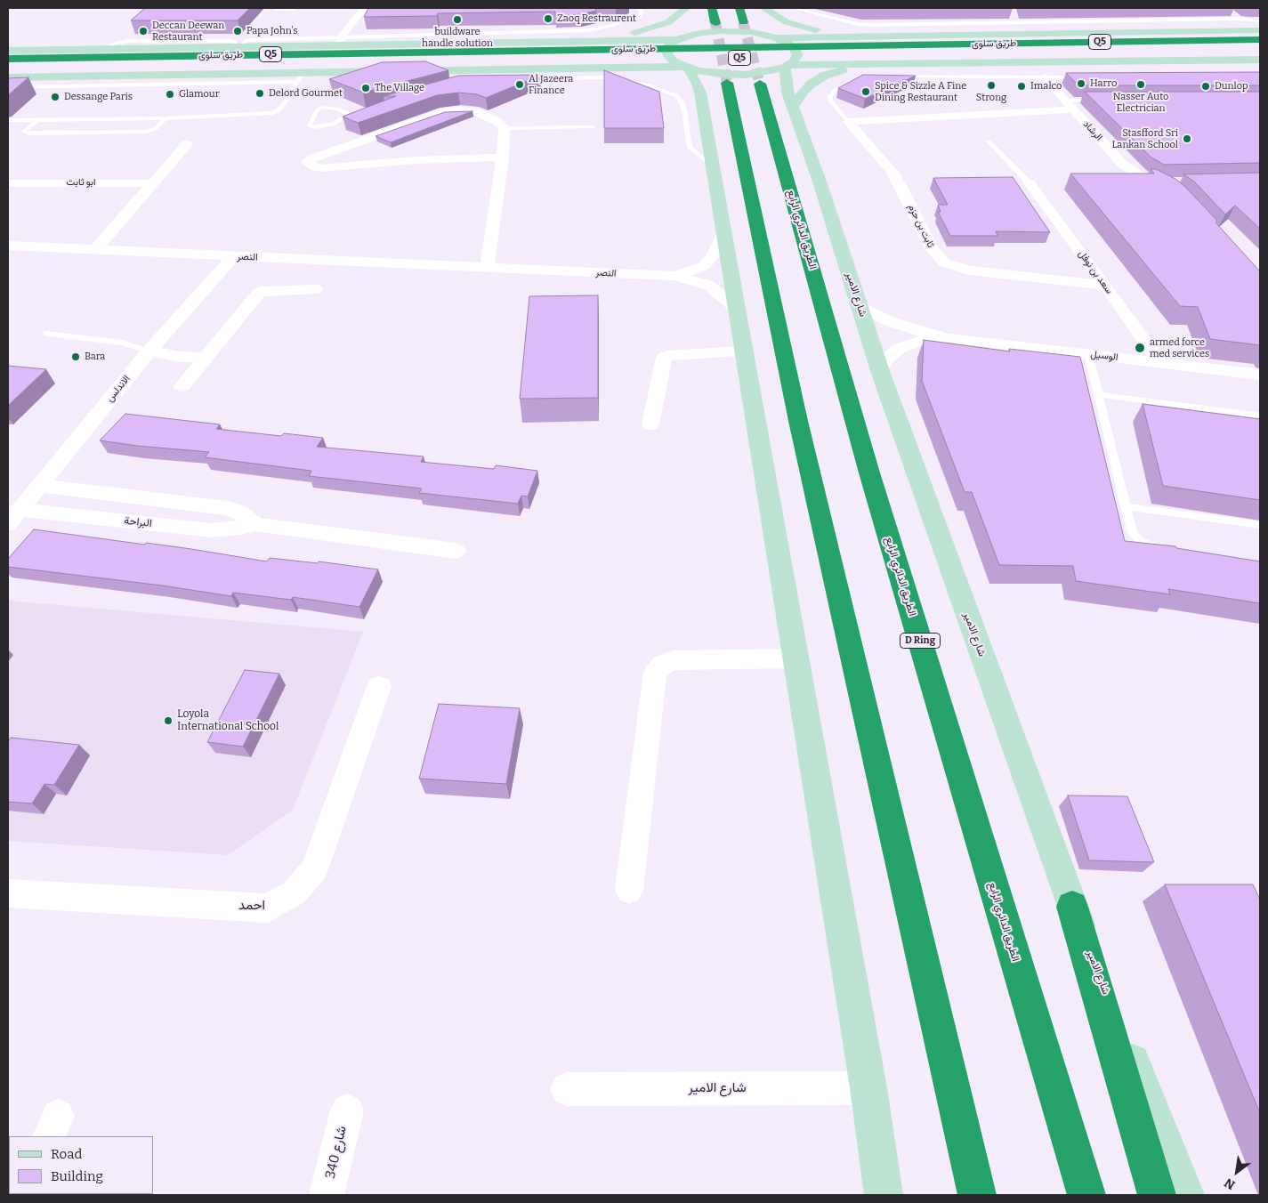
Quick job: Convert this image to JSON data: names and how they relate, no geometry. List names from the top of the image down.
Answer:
{
  "streets": {
    "highway": [
      "Q5",
      "طريق سلوى",
      "الطريق الدائري الرابع",
      "D Ring"
    ],
    "main road": ["شارع الامير"],
    "street": [
      "الرشاد",
      "ابو ثابت",
      "ثابت بن حزم",
      "النصر",
      "سعد بن نوفل",
      "الوسيل",
      "الاندلس",
      "البراحة",
      "احمد",
      "شارع 340"
    ]
  },
  "crossings": [
    ["طريق سلوى", "شارع الامير"],
    ["ثابت بن حزم", "سعد بن نوفل"],
    ["النصر", "الاندلس"],
    ["سعد بن نوفل", "الوسيل"],
    ["شارع الامير", "الوسيل"],
    ["الاندلس", "البراحة"]
  ],
  "places": [
    "Zaoq Restraurent",
    "buildware handle solution",
    "Deccan Deewan Restaurant",
    "Papa John's",
    "Harro",
    "Al Jazeera Finance",
    "Nasser Auto Electrician",
    "Strong",
    "Imalco",
    "Dunlop",
    "The Village",
    "Spice & Sizzle A Fine Dining Restaurant",
    "Delord Gourmet",
    "Glamour",
    "Dessange Paris",
    "Stasfford Sri Lankan School",
    "armed force med services",
    "Bara",
    "Loyola International School"
  ],
  "legend": ["Road", "Building"],
  "north": "bottom left"
}
